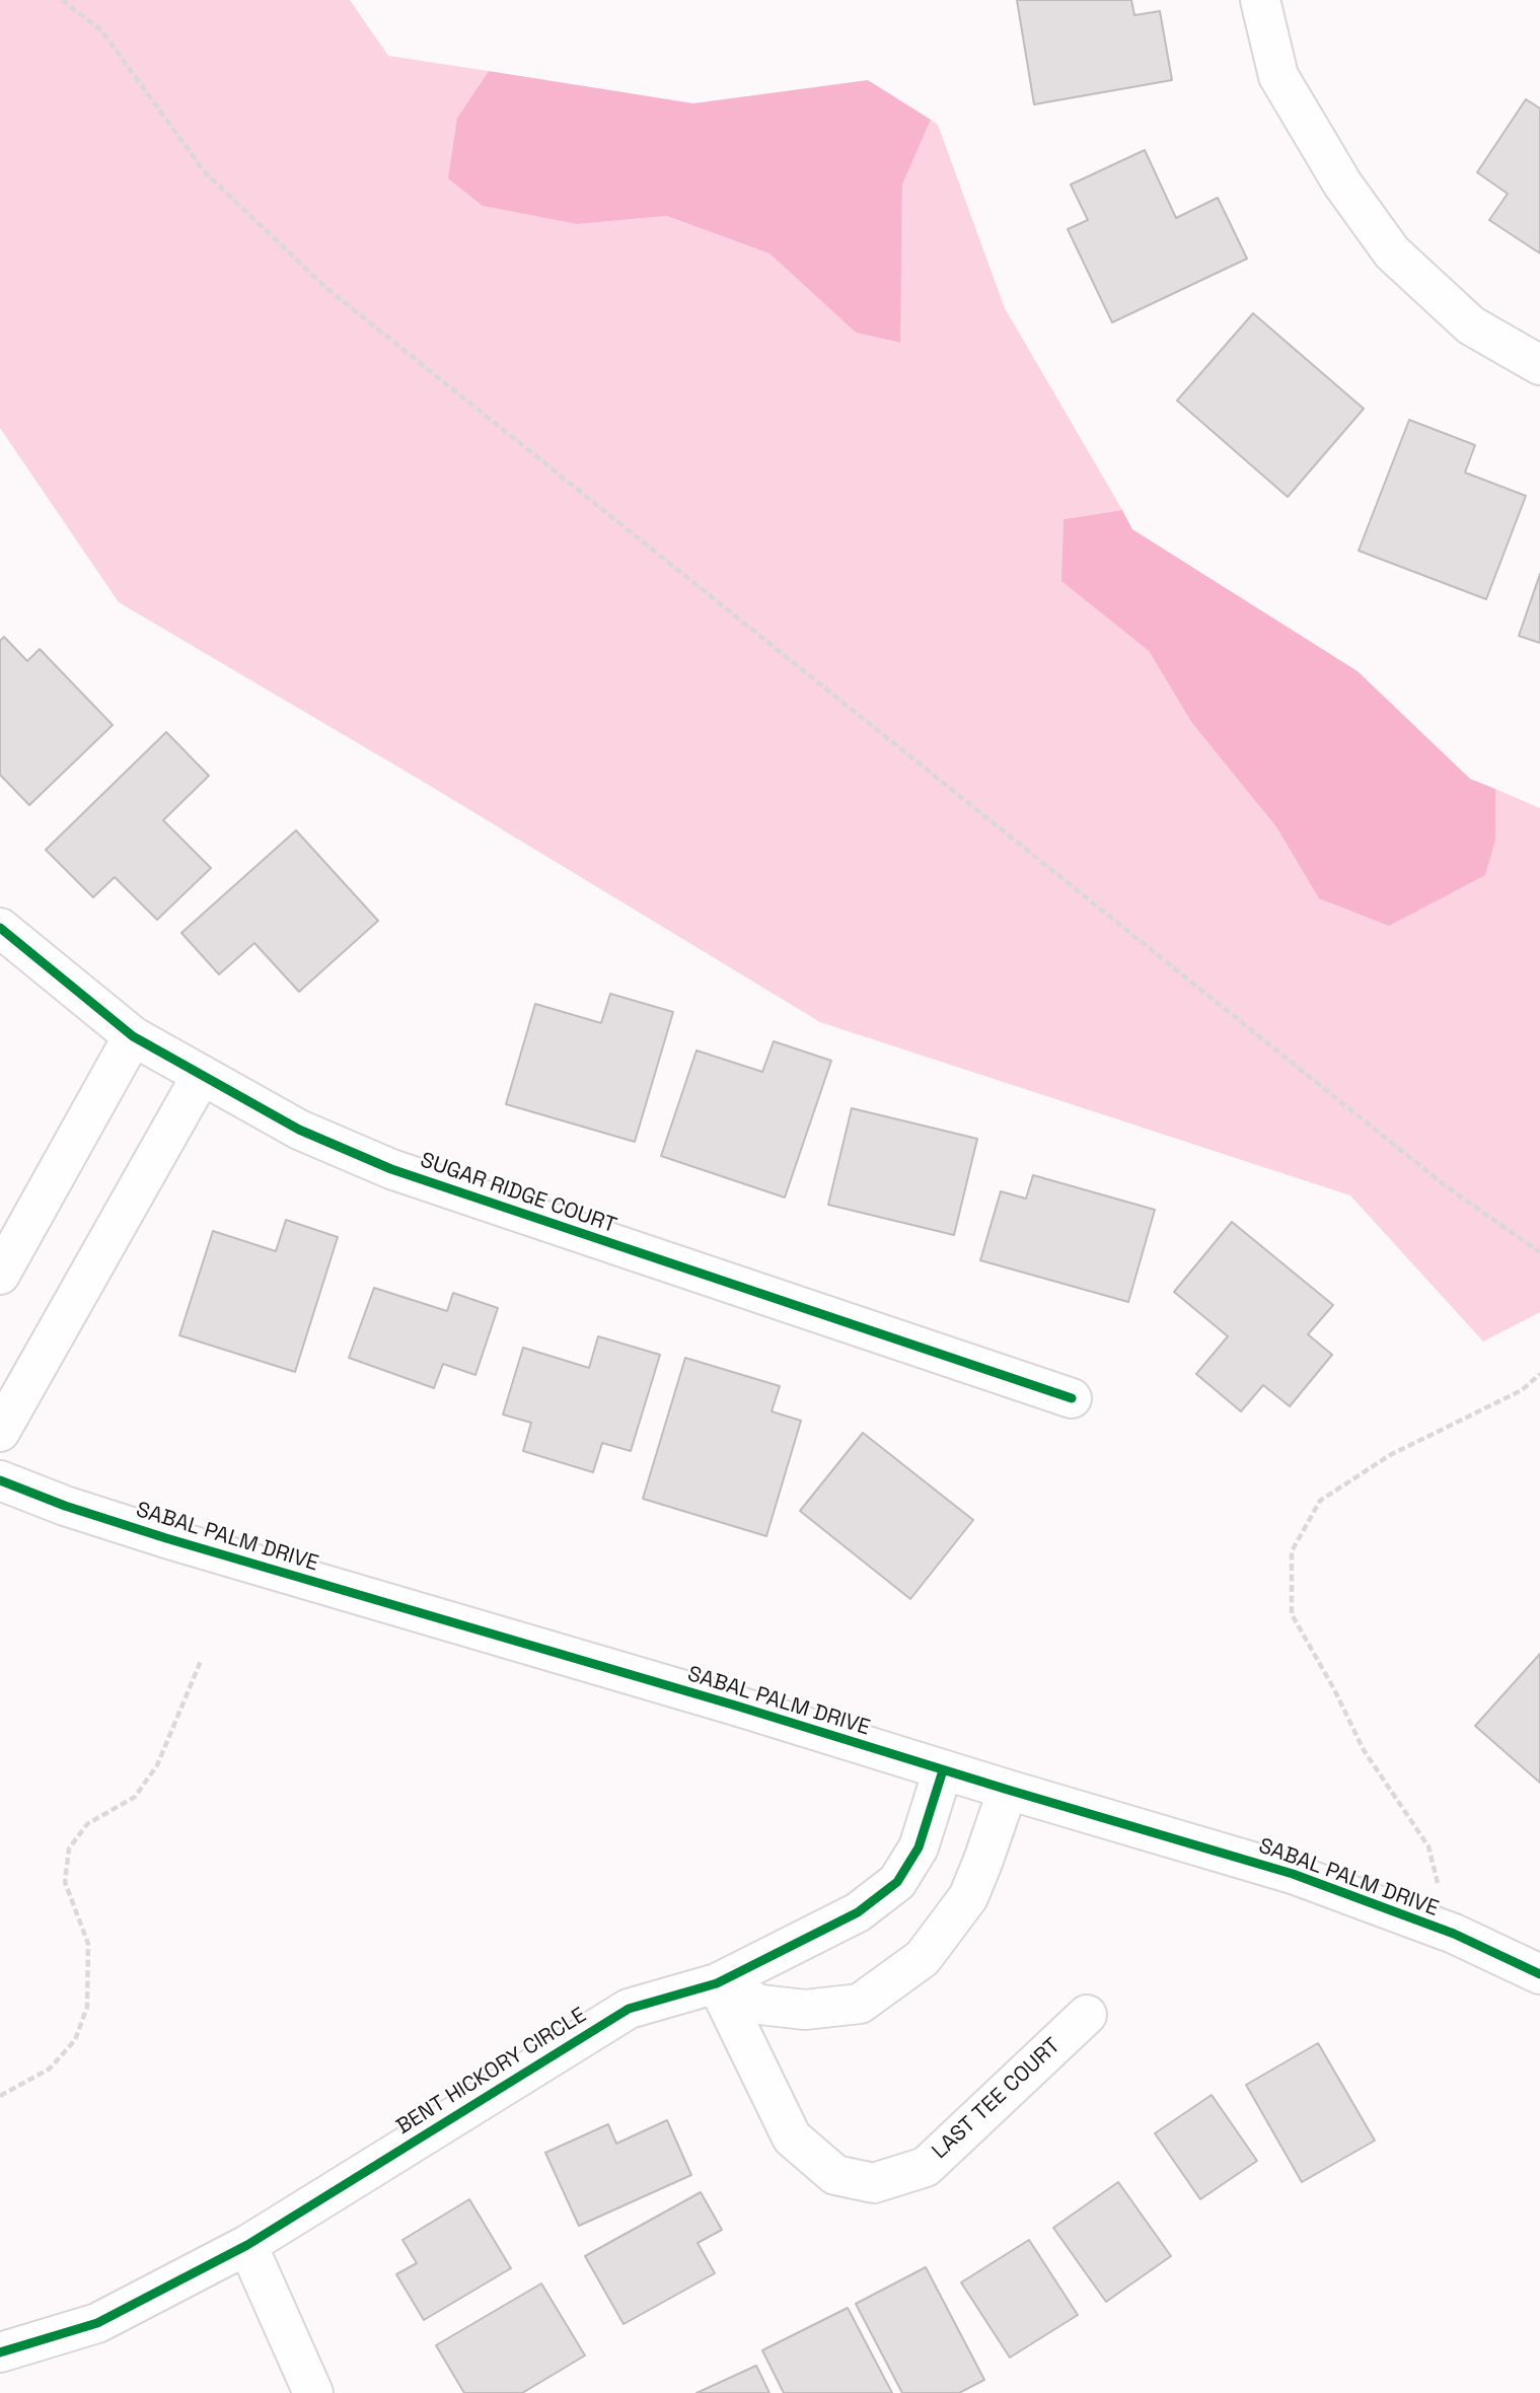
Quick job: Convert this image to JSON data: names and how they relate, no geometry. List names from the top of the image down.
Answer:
{
  "streets": {
    "street": [
      "SUGAR RIDGE COURT",
      "SABAL PALM DRIVE",
      "BENT HICKORY CIRCLE",
      "LAST TEE COURT"
    ]
  },
  "crossings": [
    ["SABAL PALM DRIVE", "BENT HICKORY CIRCLE"],
    ["BENT HICKORY CIRCLE", "LAST TEE COURT"]
  ]
}
